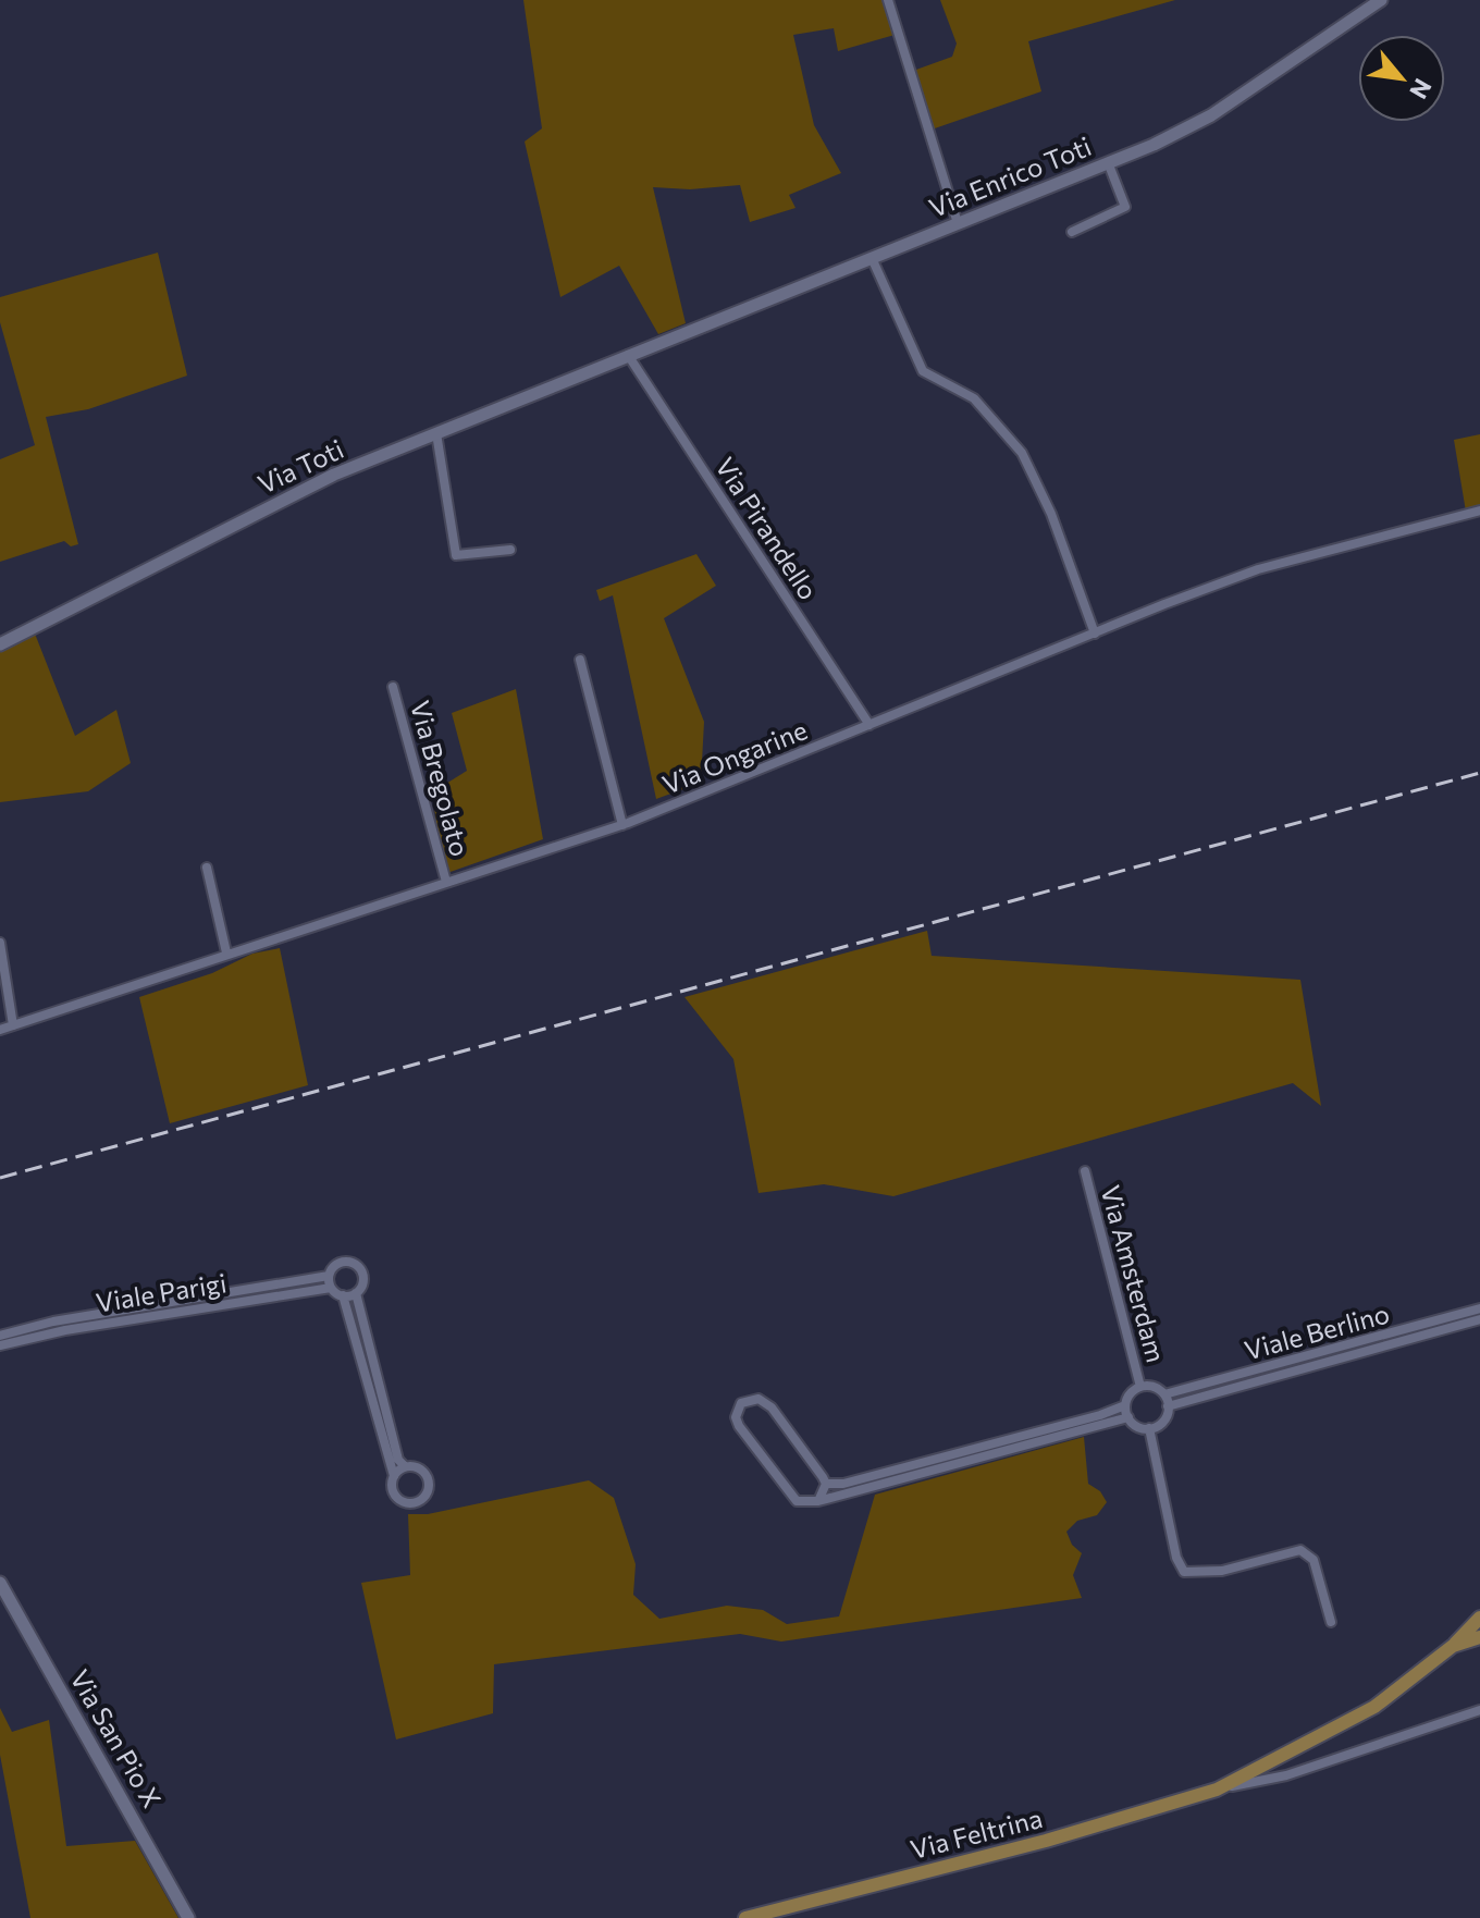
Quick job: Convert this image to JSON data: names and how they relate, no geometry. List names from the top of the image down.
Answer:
{
  "streets": {
    "main road": [
      "Via Enrico Toti",
      "Via Toti",
      "Via San Pio X",
      "Via Feltrina"
    ],
    "street": [
      "Via Pirandello",
      "Via Ongarine",
      "Via Bregolato",
      "Via Amsterdam",
      "Viale Parigi",
      "Viale Berlino"
    ]
  },
  "crossings": [
    ["Via Enrico Toti", "Via Toti"],
    ["Via Enrico Toti", "Via Pirandello"],
    ["Via Toti", "Via Pirandello"],
    ["Via Pirandello", "Via Ongarine"],
    ["Via Ongarine", "Via Bregolato"],
    ["Via Amsterdam", "Viale Berlino"]
  ],
  "north": "bottom right"
}
